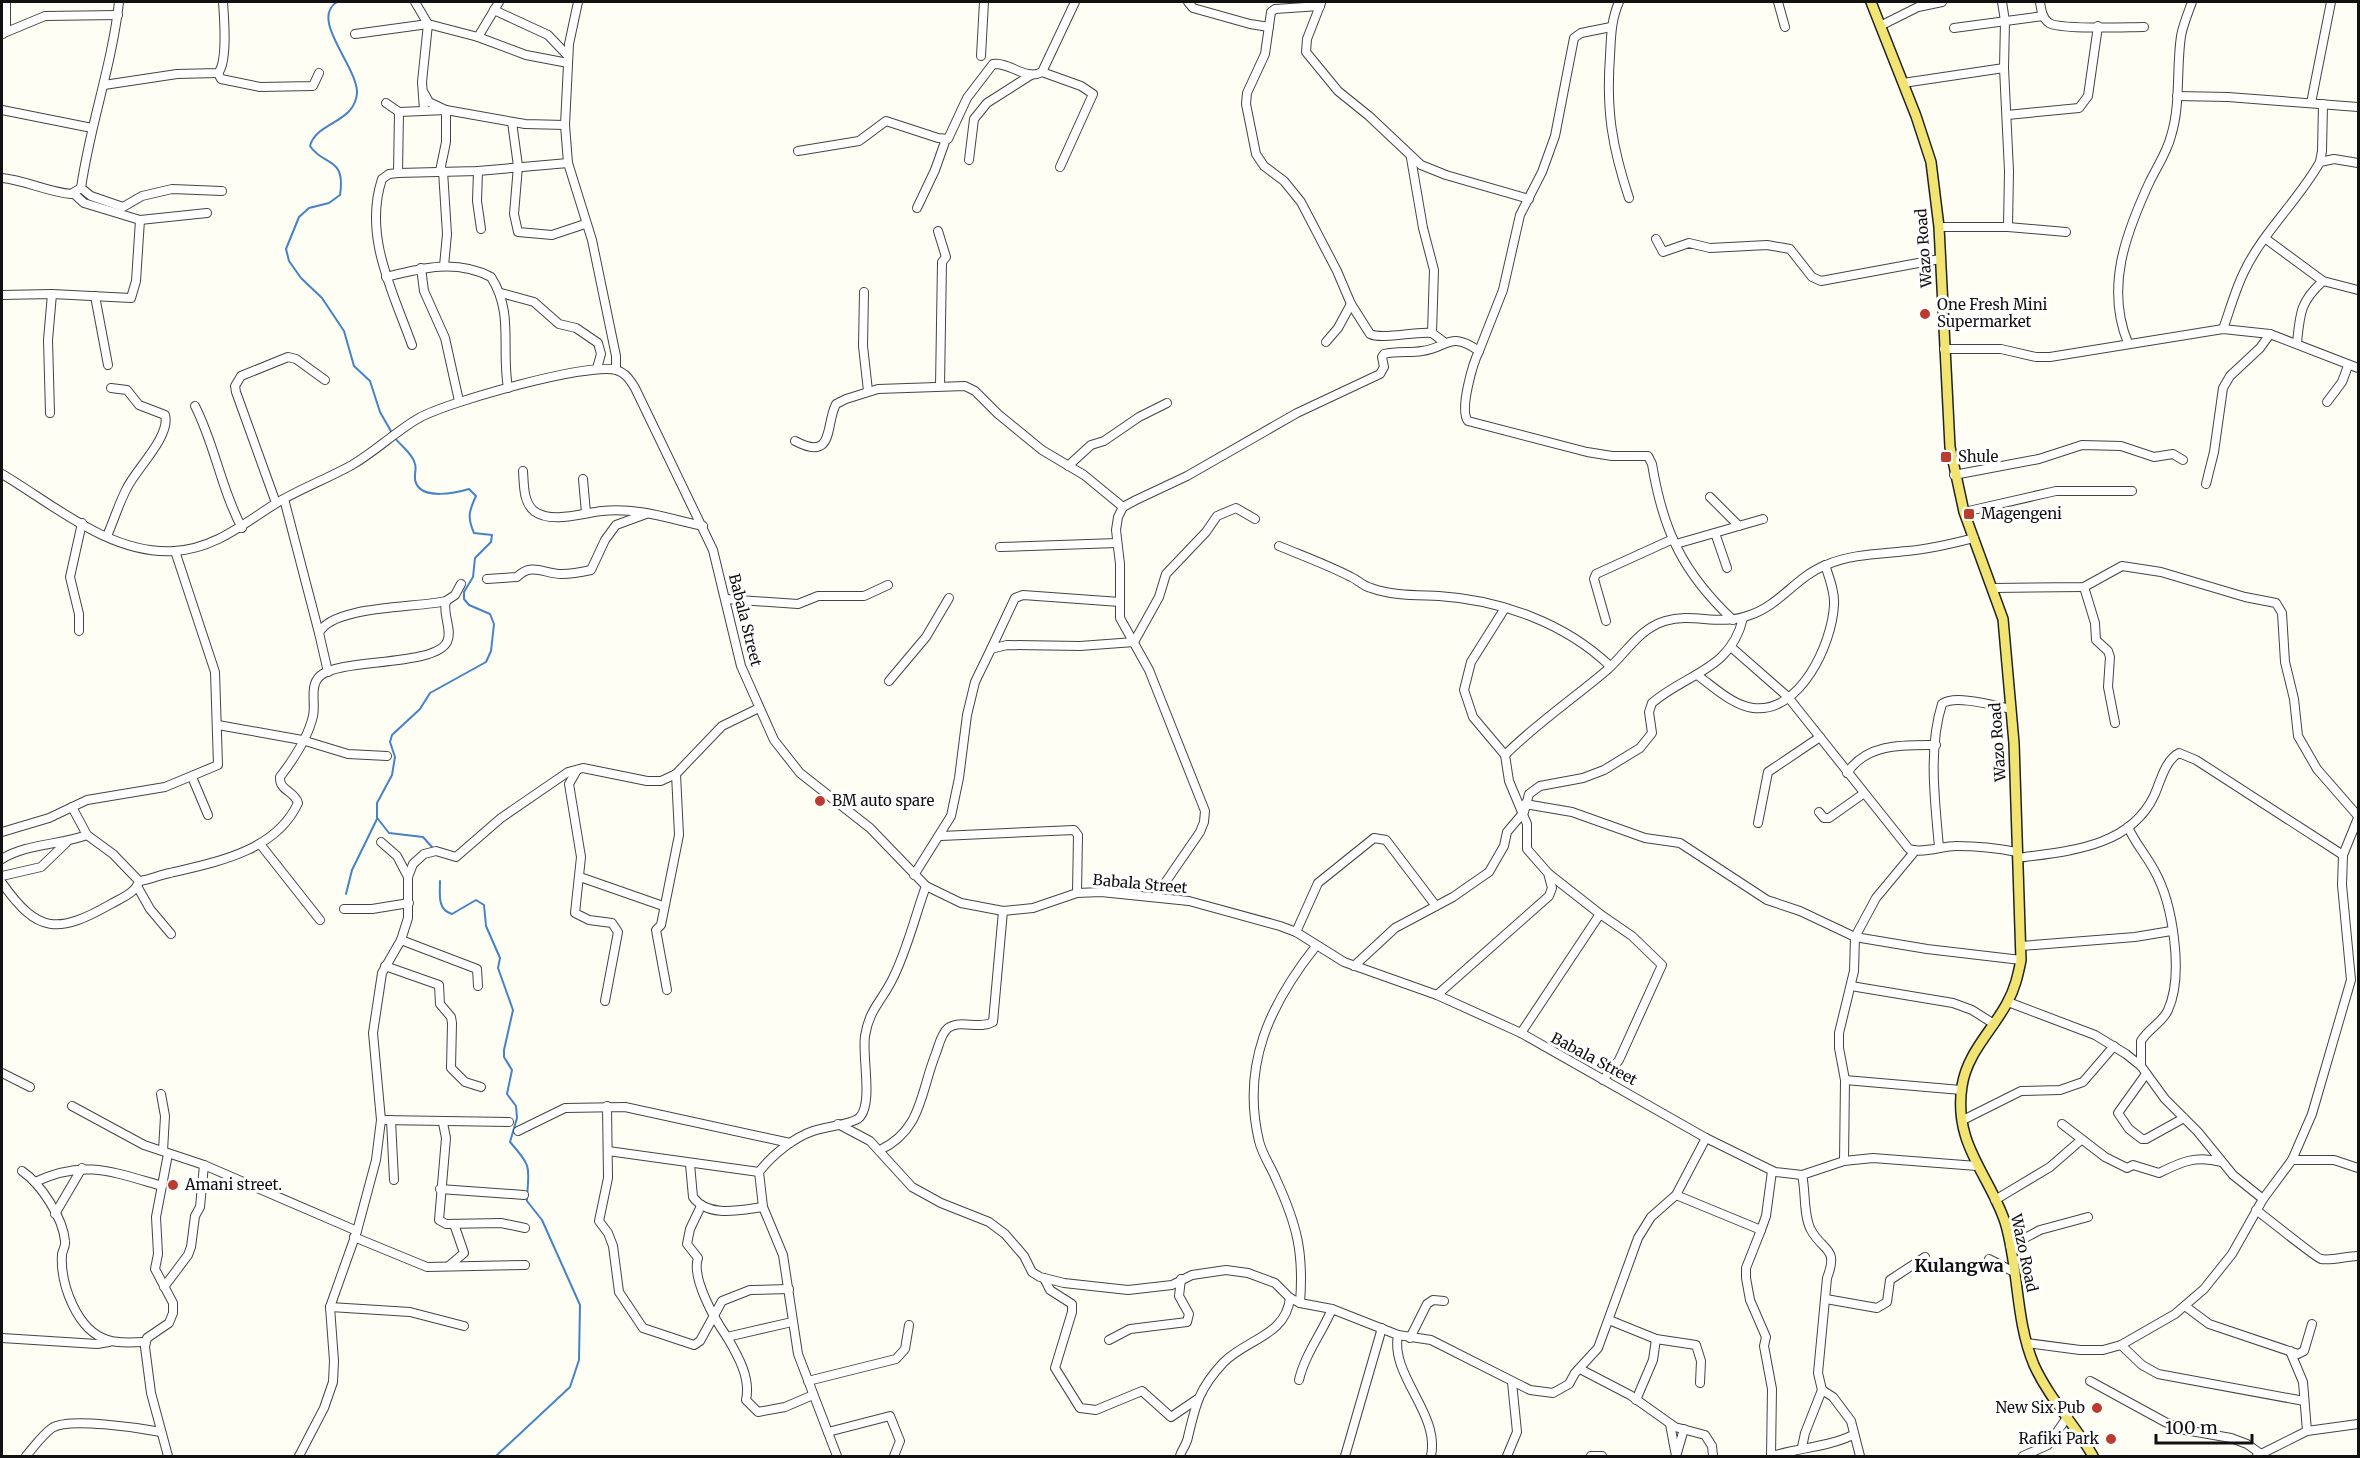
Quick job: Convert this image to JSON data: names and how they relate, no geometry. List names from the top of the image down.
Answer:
{
  "streets": {
    "main road": ["Wazo Road"],
    "street": ["Babala Street"]
  },
  "crossings": [
    ["Wazo Road", "Babala Street"]
  ],
  "districts": ["Kulangwa"],
  "places": {
    "other": [
      "One Fresh Mini Supermarket",
      "BM auto spare",
      "Amani street.",
      "New Six Pub",
      "Rafiki Park"
    ],
    "transit": ["Shule", "Magengeni"]
  },
  "scale_bar": "100 m"
}
